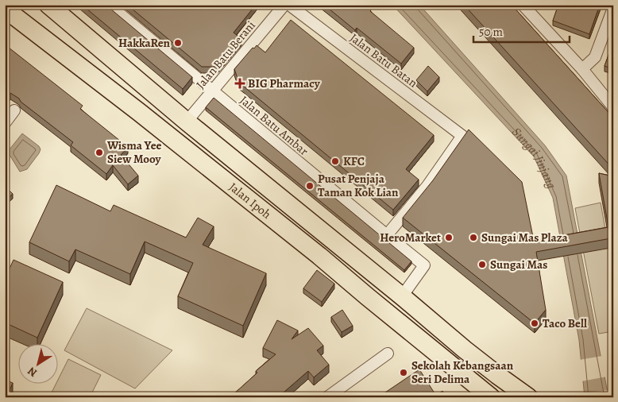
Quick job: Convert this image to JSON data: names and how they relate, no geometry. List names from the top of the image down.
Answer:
{
  "streets": {
    "main road": ["Jalan Ipoh"],
    "street": ["Jalan Batu Berani", "Jalan Batu Batan", "Jalan Batu Ambar"]
  },
  "crossings": [
    ["Jalan Batu Berani", "Jalan Batu Ambar"],
    ["Jalan Batu Berani", "Jalan Ipoh"],
    ["Jalan Batu Batan", "Jalan Batu Ambar"],
    ["Jalan Batu Ambar", "Jalan Ipoh"]
  ],
  "water": ["Sungai Jinjang"],
  "places": {
    "other": [
      "HakkaRen",
      "Wisma Yee Siew Mooy",
      "KFC",
      "Pusat Penjaja Taman Kok Lian",
      "HeroMarket",
      "Sungai Mas Plaza",
      "Sungai Mas",
      "Taco Bell",
      "Sekolah Kebangsaan Seri Delima"
    ],
    "health": ["BIG Pharmacy"]
  },
  "scale_bar": "50 m",
  "north": "bottom left"
}
